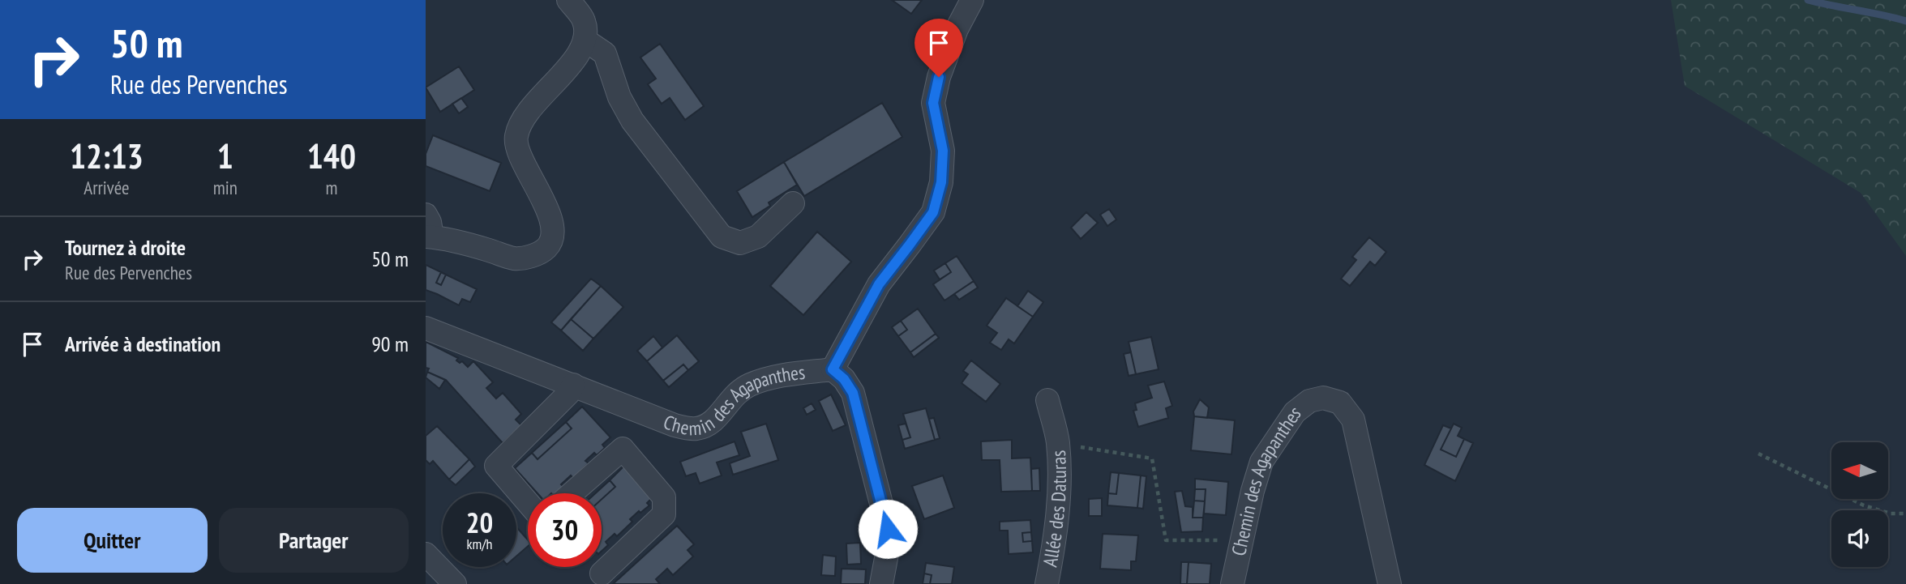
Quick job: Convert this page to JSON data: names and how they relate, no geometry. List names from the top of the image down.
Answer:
{
  "streets": {
    "street": ["Chemin des Agapanthes", "Allée des Daturas"]
  },
  "north": "left",
  "page": {
    "turn": ["50 m", "Rue des Pervenches"],
    "eta": [
      "12:13",
      "Arrivée",
      "1",
      "min",
      "140",
      "m"
    ],
    "list": [
      {
        "name": "Tournez à droite",
        "note": "Rue des Pervenches",
        "value": "50 m"
      },
      {
        "name": "Arrivée à destination",
        "value": "90 m"
      }
    ],
    "speed": "20 km/h",
    "limit": "30",
    "buttons": ["Quitter", "Partager"]
  }
}
